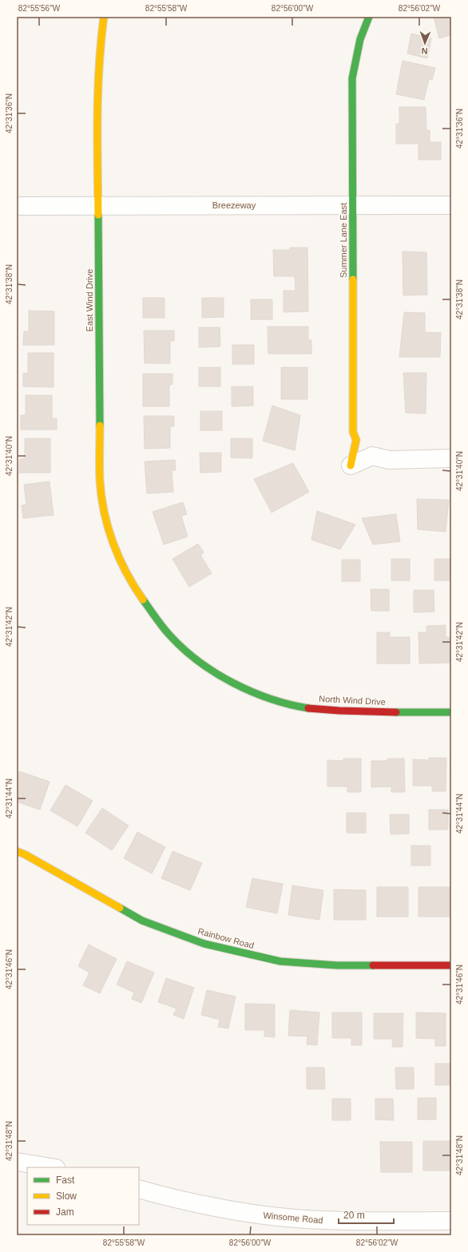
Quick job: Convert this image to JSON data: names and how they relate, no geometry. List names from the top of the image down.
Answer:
{
  "streets": {
    "street": [
      "Breezeway",
      "Summer Lane East",
      "East Wind Drive",
      "North Wind Drive",
      "Rainbow Road",
      "Winsome Road"
    ]
  },
  "crossings": [
    ["Breezeway", "Summer Lane East"],
    ["Breezeway", "East Wind Drive"],
    ["East Wind Drive", "North Wind Drive"]
  ],
  "legend": ["Fast", "Slow", "Jam"],
  "scale_bar": "20 m",
  "north": "bottom",
  "coordinates": [
    "82°55'56\"W",
    "82°55'58\"W",
    "82°56'00\"W",
    "82°56'02\"W",
    "42°31'36\"N",
    "42°31'38\"N",
    "42°31'40\"N",
    "42°31'42\"N",
    "42°31'44\"N",
    "42°31'46\"N",
    "42°31'48\"N"
  ]
}
